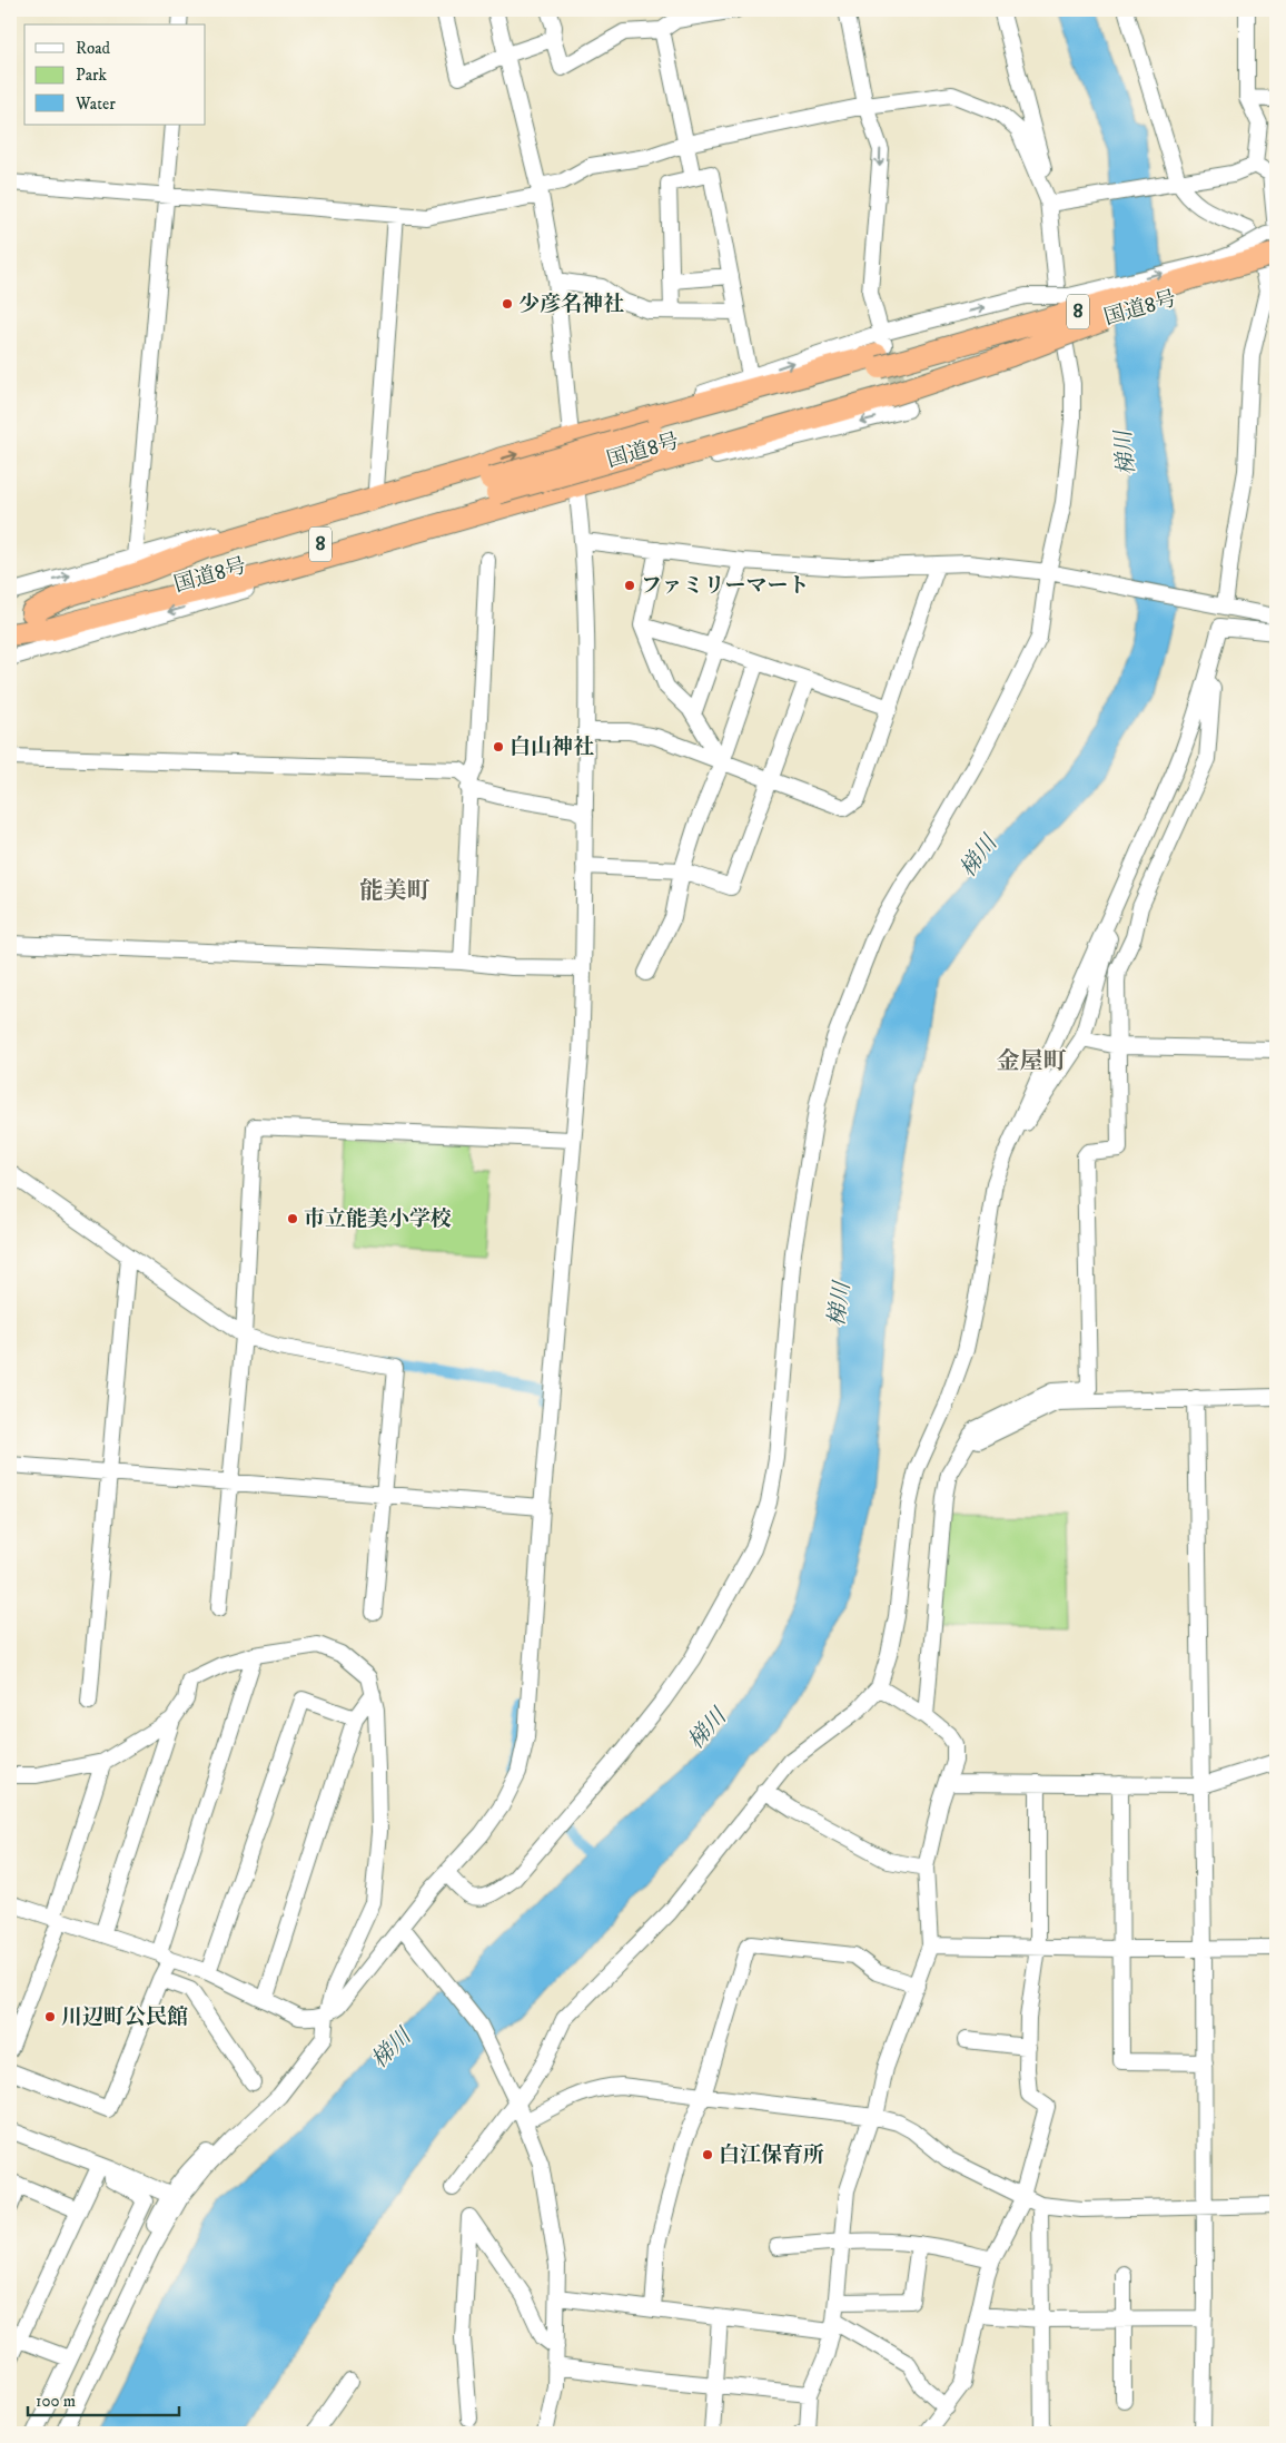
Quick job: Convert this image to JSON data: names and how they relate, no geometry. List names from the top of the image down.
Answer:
{
  "streets": {
    "highway": ["国道8号", "8"]
  },
  "districts": ["能美町", "金屋町"],
  "water": ["梯川"],
  "places": [
    "少彦名神社",
    "ファミリーマート",
    "白山神社",
    "市立能美小学校",
    "川辺町公民館",
    "白江保育所"
  ],
  "legend": ["Road", "Park", "Water"],
  "scale_bar": "100 m"
}
